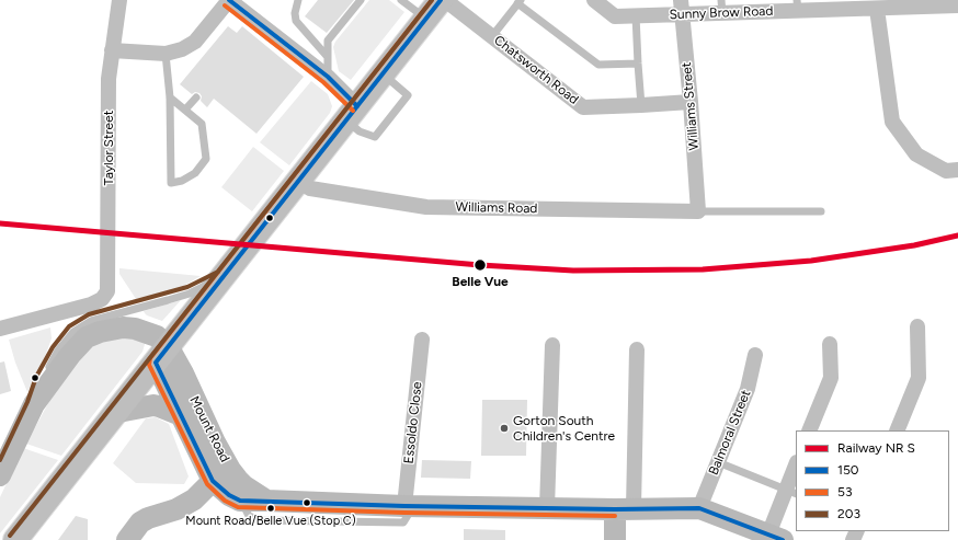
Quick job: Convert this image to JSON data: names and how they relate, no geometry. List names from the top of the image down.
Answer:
{
  "streets": {
    "main road": ["Mount Road"],
    "street": [
      "Sunny Brow Road",
      "Chatsworth Road",
      "Williams Street",
      "Taylor Street",
      "Williams Road",
      "Essoldo Close",
      "Balmoral Street"
    ]
  },
  "crossings": [
    ["Sunny Brow Road", "Williams Street"],
    ["Chatsworth Road", "Williams Street"],
    ["Williams Street", "Williams Road"]
  ],
  "places": ["Belle Vue", "Gorton South Children's Centre", "Mount Road/Belle Vue (Stop C)"],
  "lines": ["transit line 150", "transit line 53", "transit line 203"],
  "legend": [
    "Railway NR S",
    "150",
    "53",
    "203"
  ]
}
